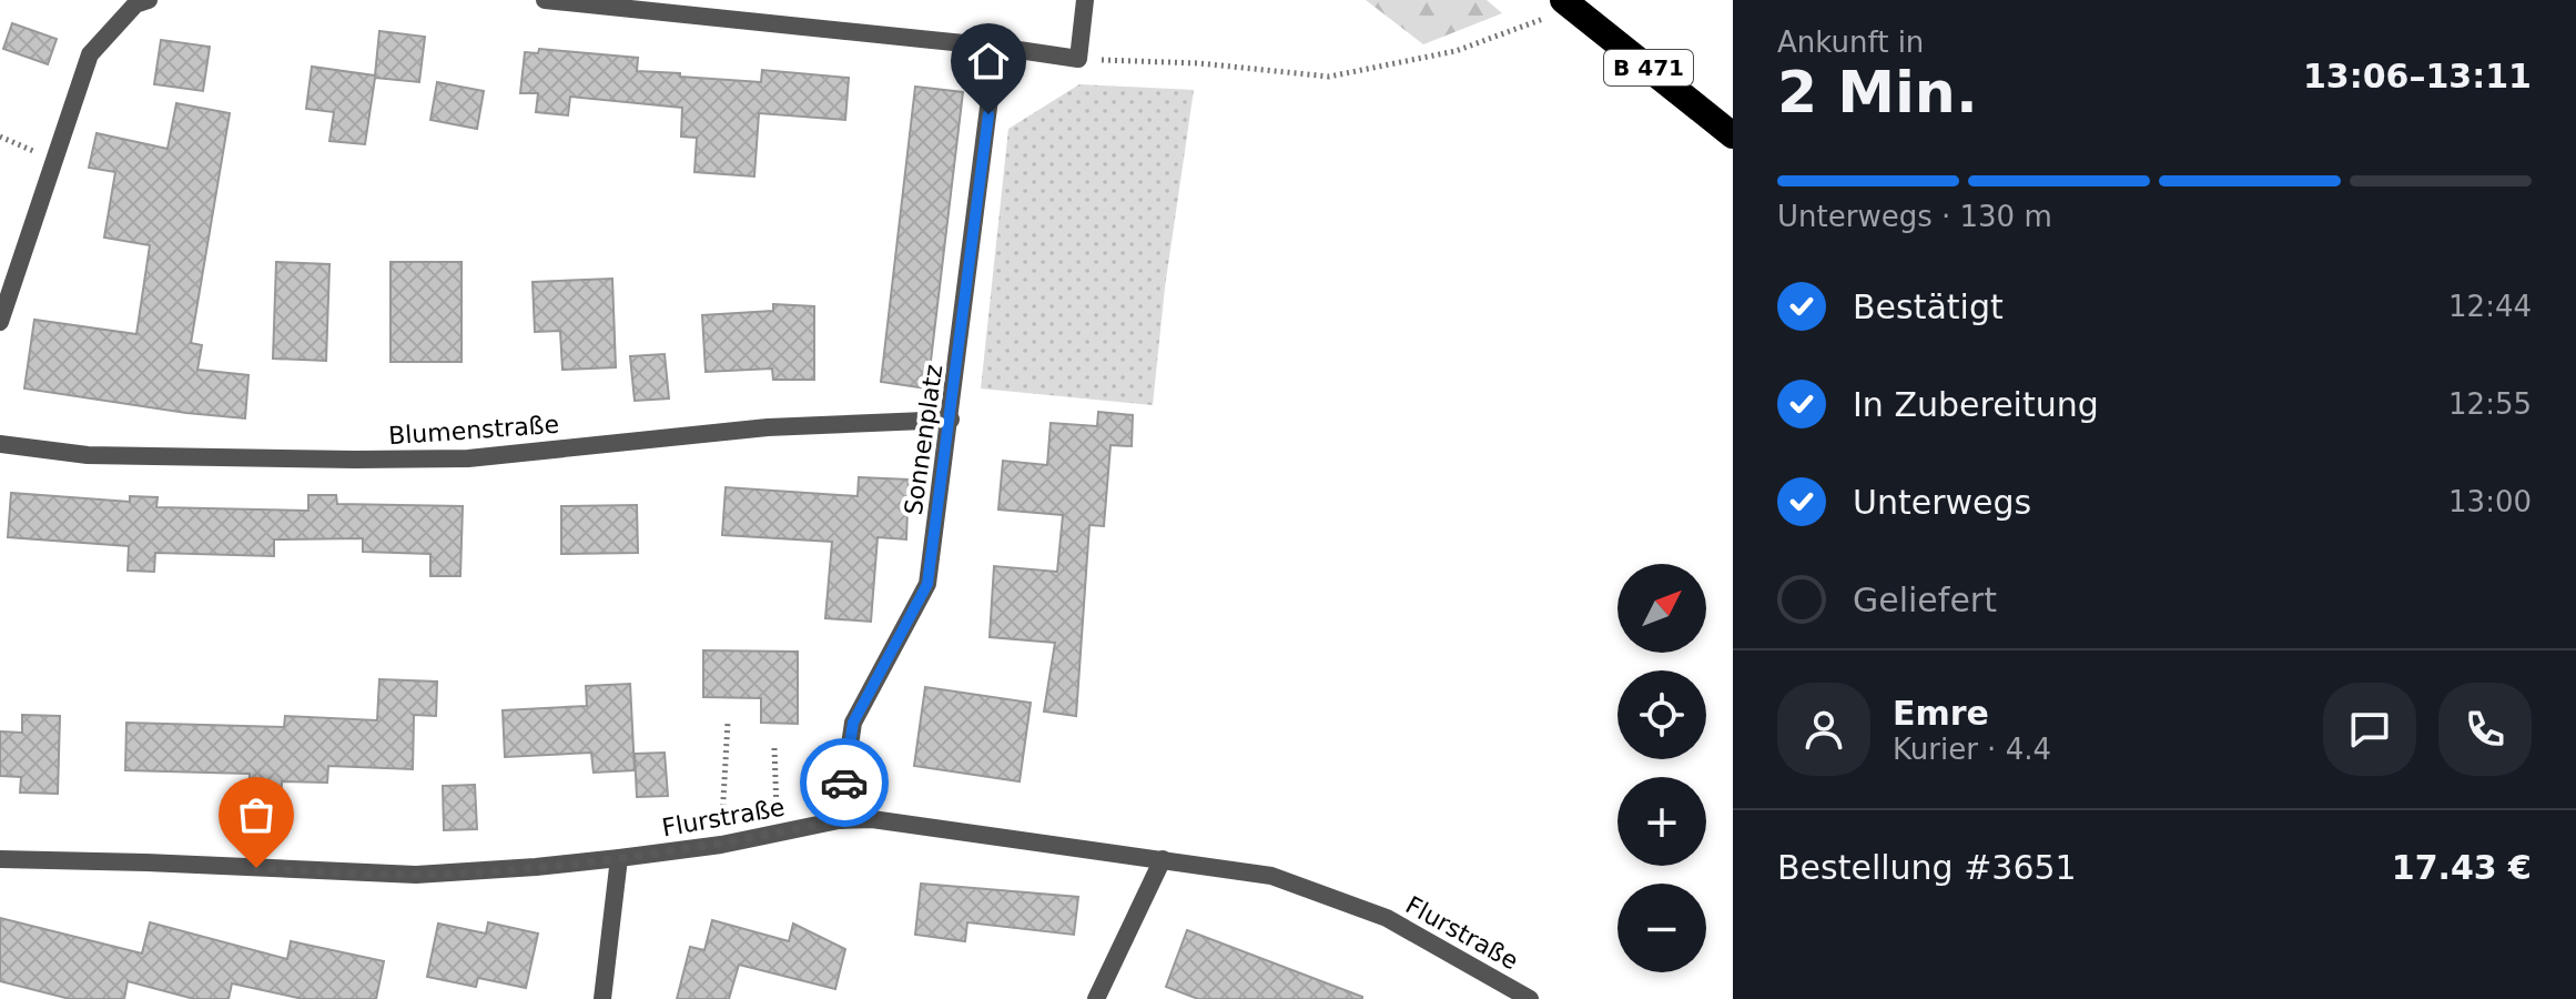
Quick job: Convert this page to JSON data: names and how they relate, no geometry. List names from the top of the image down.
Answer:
{
  "streets": {
    "highway": ["B 471"],
    "street": ["Blumenstraße", "Sonnenplatz", "Flurstraße"]
  },
  "crossings": [
    ["Blumenstraße", "Sonnenplatz"],
    ["Sonnenplatz", "Flurstraße"]
  ],
  "north": "top right",
  "page": {
    "heading": ["2 Min.", "Ankunft in", "13:06–13:11"],
    "panel": [
      "Emre",
      "Kurier · 4.4",
      "Bestellung #3651",
      "17.43 €"
    ],
    "bar": "Unterwegs · 130 m",
    "list": [
      ["Bestätigt", "12:44"],
      ["In Zubereitung", "12:55"],
      ["Unterwegs", "13:00"],
      "Geliefert"
    ],
    "map_buttons": ["+", "−"]
  }
}
